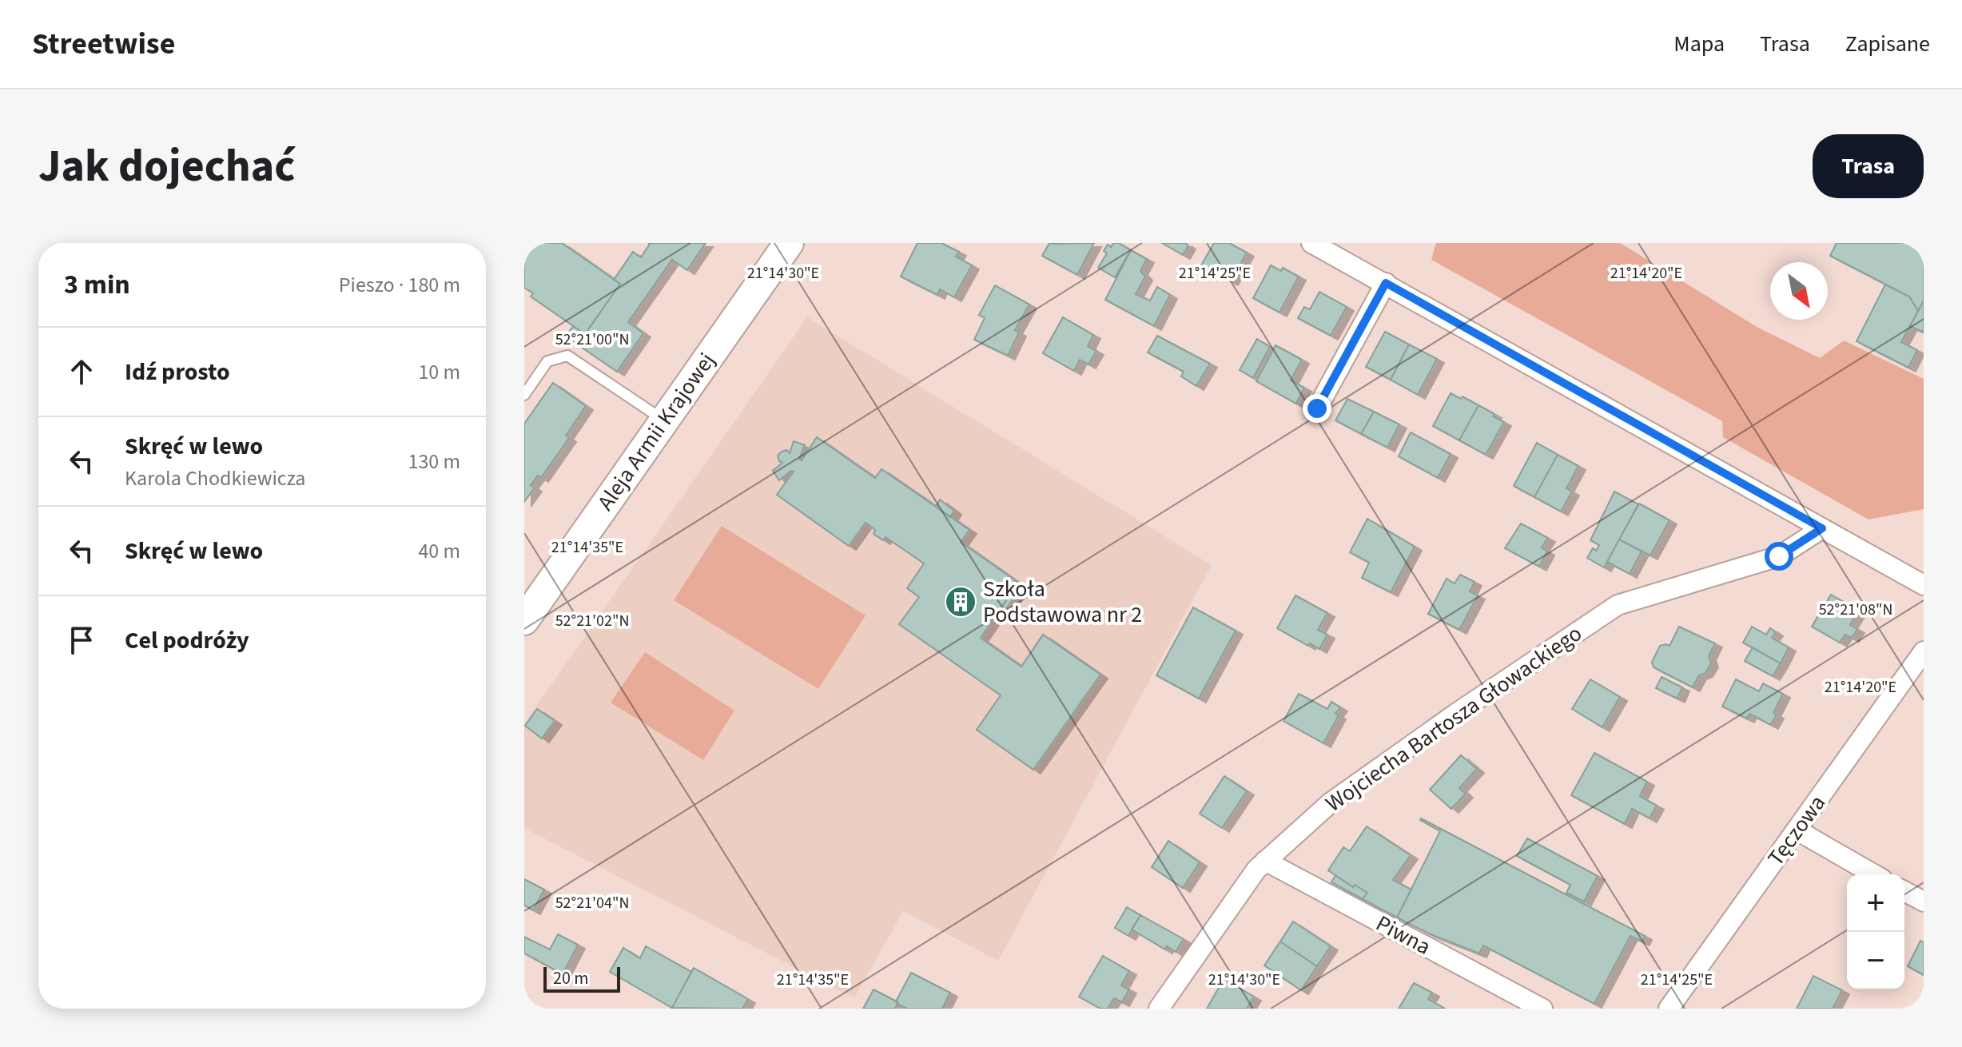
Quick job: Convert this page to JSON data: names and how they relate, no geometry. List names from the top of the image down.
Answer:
{
  "streets": {
    "street": [
      "Aleja Armii Krajowej",
      "Wojciecha Bartosza Głowackiego",
      "Tęczowa",
      "Piwna"
    ]
  },
  "crossings": [
    ["Wojciecha Bartosza Głowackiego", "Piwna"]
  ],
  "places": {
    "building": ["Szkoła Podstawowa nr 2"]
  },
  "scale_bar": "20 m",
  "north": "bottom right",
  "page": {
    "header": "Streetwise",
    "nav": ["Mapa", "Trasa", "Zapisane"],
    "buttons": "Trasa",
    "title": "Jak dojechać",
    "heading": ["3 min", "Pieszo · 180 m"],
    "list": [
      ["Idź prosto", "10 m"],
      ["Skręć w lewo", "Karola Chodkiewicza", "130 m"],
      ["Skręć w lewo", "40 m"],
      "Cel podróży"
    ],
    "map_buttons": ["+", "−"],
    "scale": "20 m"
  },
  "coordinates": [
    "21°14'30\"E",
    "21°14'25\"E",
    "21°14'20\"E",
    "52°21'00\"N",
    "21°14'35\"E",
    "52°21'08\"N",
    "52°21'02\"N",
    "52°21'04\"N"
  ]
}
